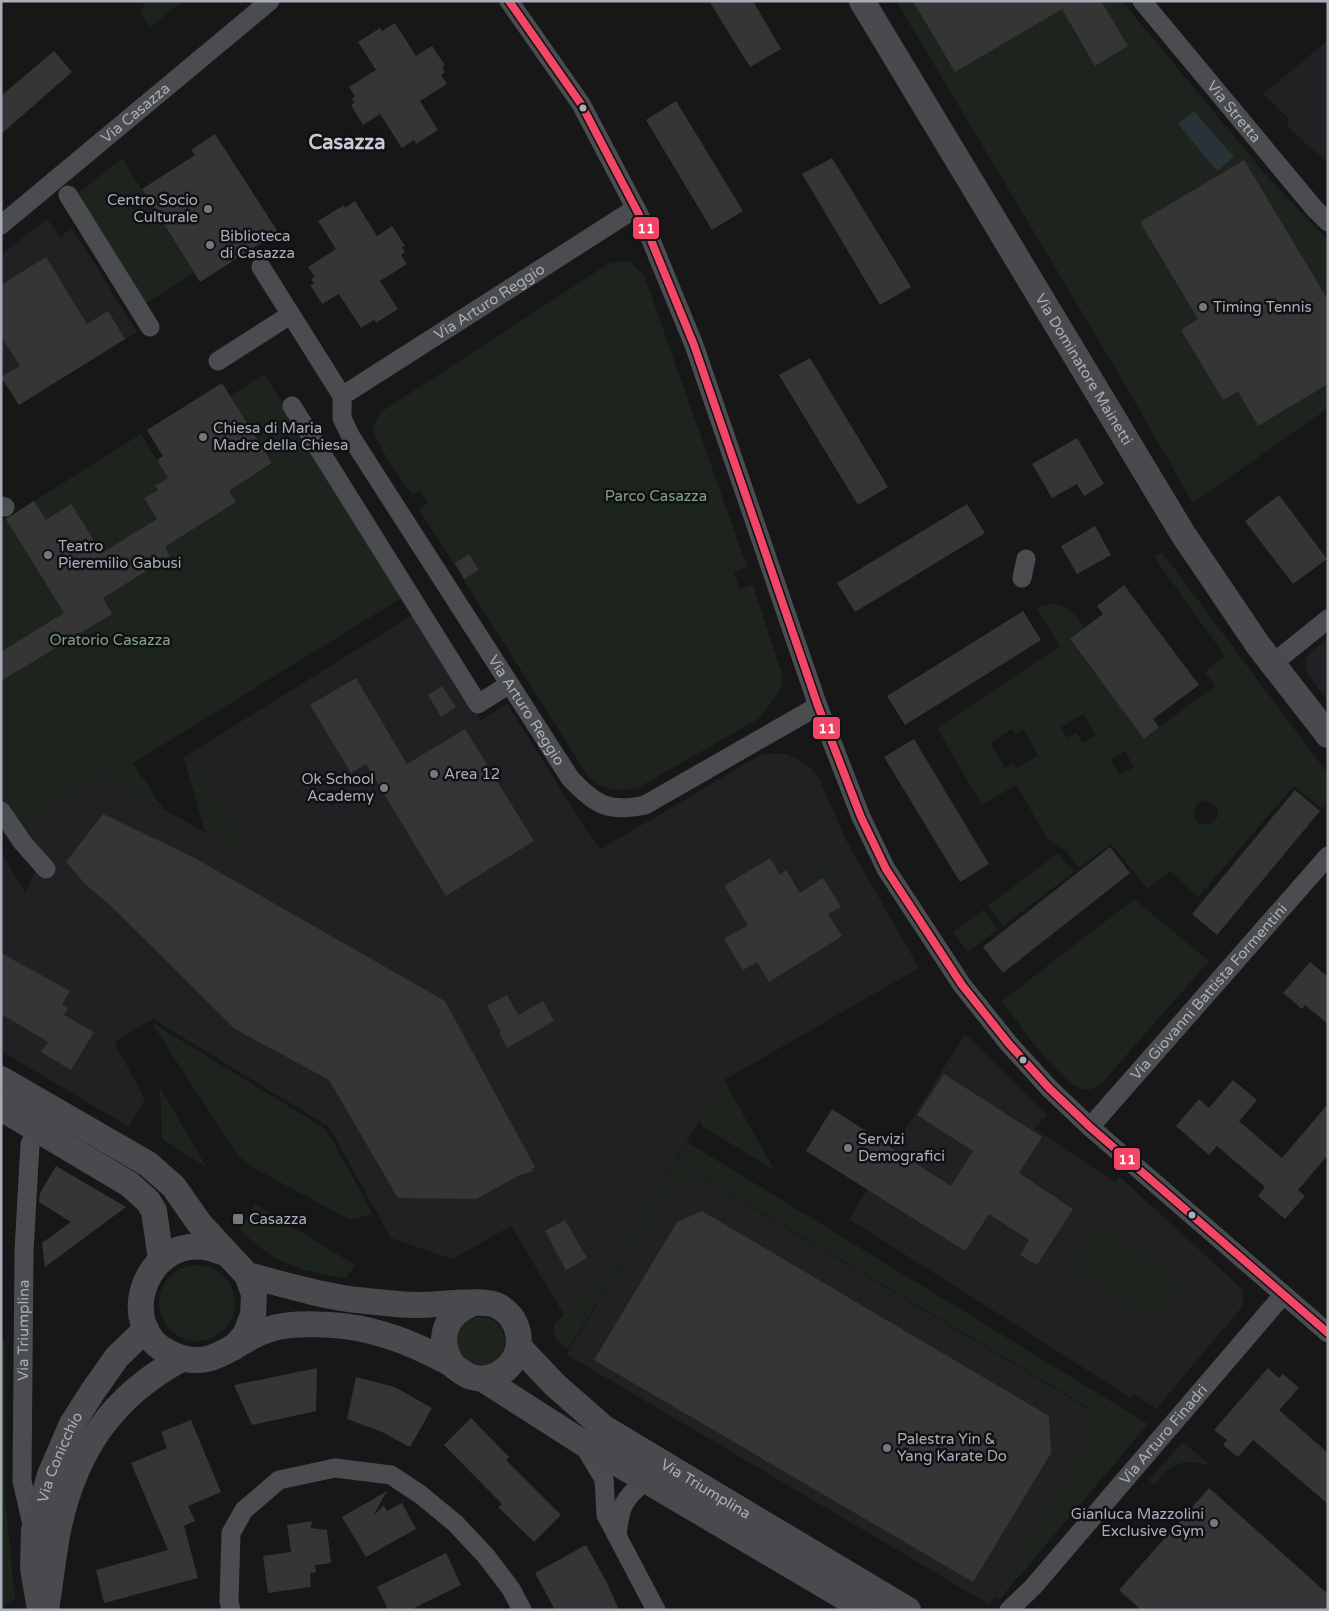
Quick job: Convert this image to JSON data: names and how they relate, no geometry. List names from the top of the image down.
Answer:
{
  "streets": {
    "main road": ["Via Dominatore Mainetti", "Via Triumplina", "Via Conicchio"],
    "street": [
      "Via Stretta",
      "Via Casazza",
      "Via Arturo Reggio",
      "Via Giovanni Battista Formentini",
      "Via Arturo Finadri"
    ]
  },
  "crossings": [
    ["Via Triumplina", "Via Conicchio"]
  ],
  "districts": ["Casazza"],
  "parks": ["Parco Casazza", "Oratorio Casazza"],
  "places": {
    "other": [
      "Centro Socio Culturale",
      "Biblioteca di Casazza",
      "Timing Tennis",
      "Chiesa di Maria Madre della Chiesa",
      "Teatro Pieremilio Gabusi",
      "Area 12",
      "Ok School Academy",
      "Servizi Demografici",
      "Palestra Yin & Yang Karate Do",
      "Gianluca Mazzolini Exclusive Gym"
    ],
    "transit": ["Casazza"]
  },
  "lines": ["transit line 11"]
}
